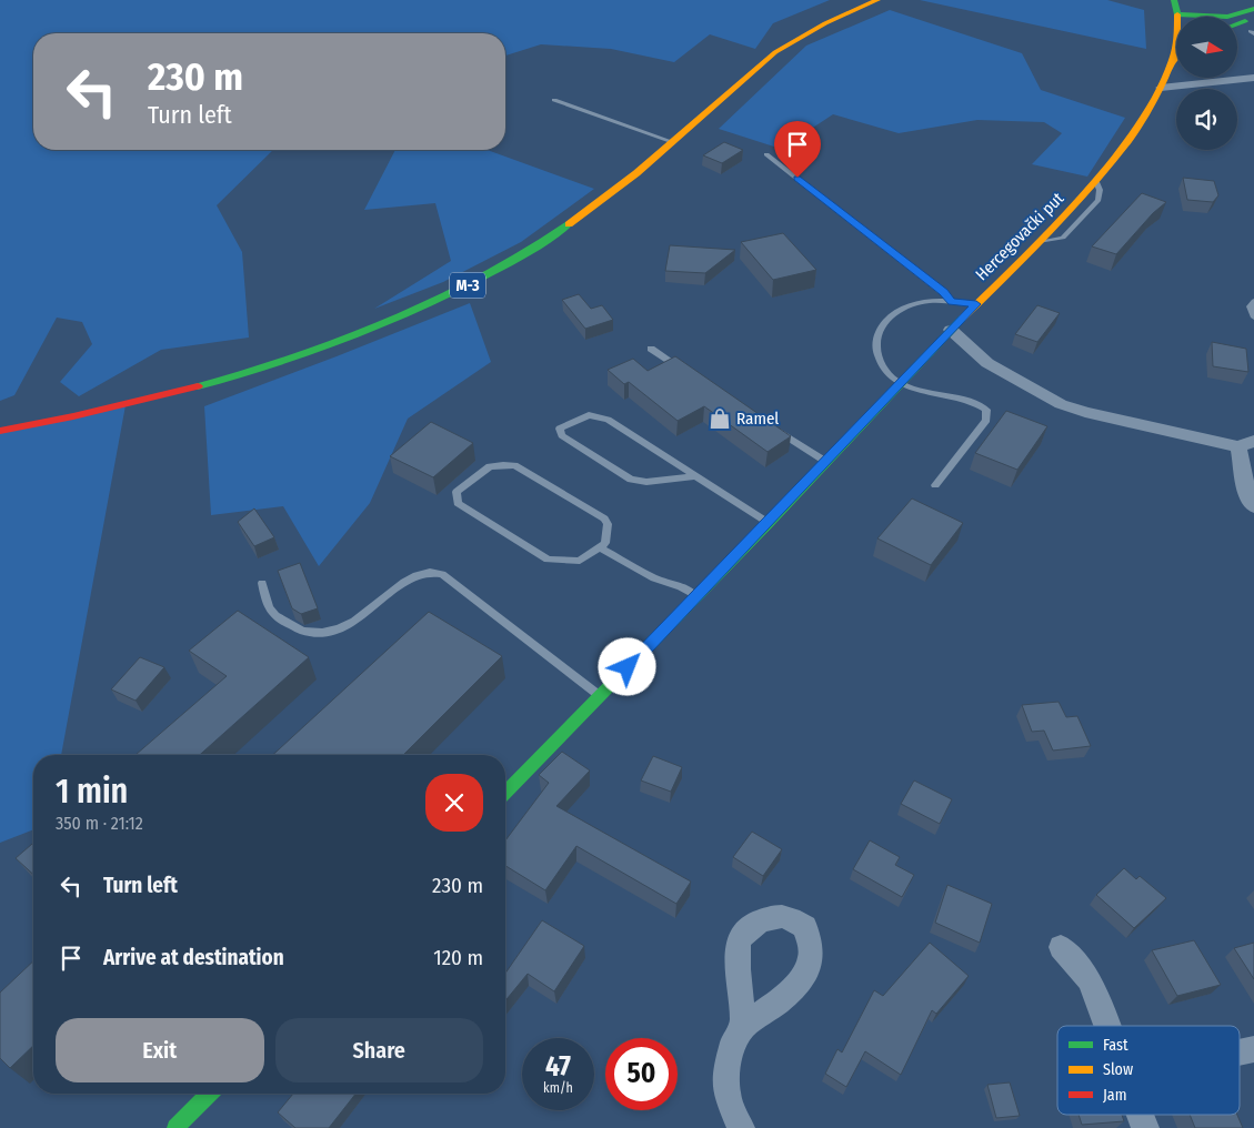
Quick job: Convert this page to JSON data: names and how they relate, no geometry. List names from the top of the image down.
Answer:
{
  "streets": {
    "main road": ["Hercegovački put", "M-3"]
  },
  "places": {
    "shop": ["Ramel"]
  },
  "legend": ["Fast", "Slow", "Jam"],
  "north": "right",
  "page": {
    "turn": ["230 m", "Turn left"],
    "heading": ["1 min", "350 m · 21:12"],
    "list": [
      {
        "name": "Turn left",
        "value": "230 m"
      },
      {
        "name": "Arrive at destination",
        "value": "120 m"
      }
    ],
    "buttons": ["Exit", "Share"],
    "speed": "47 km/h",
    "limit": "50"
  }
}
